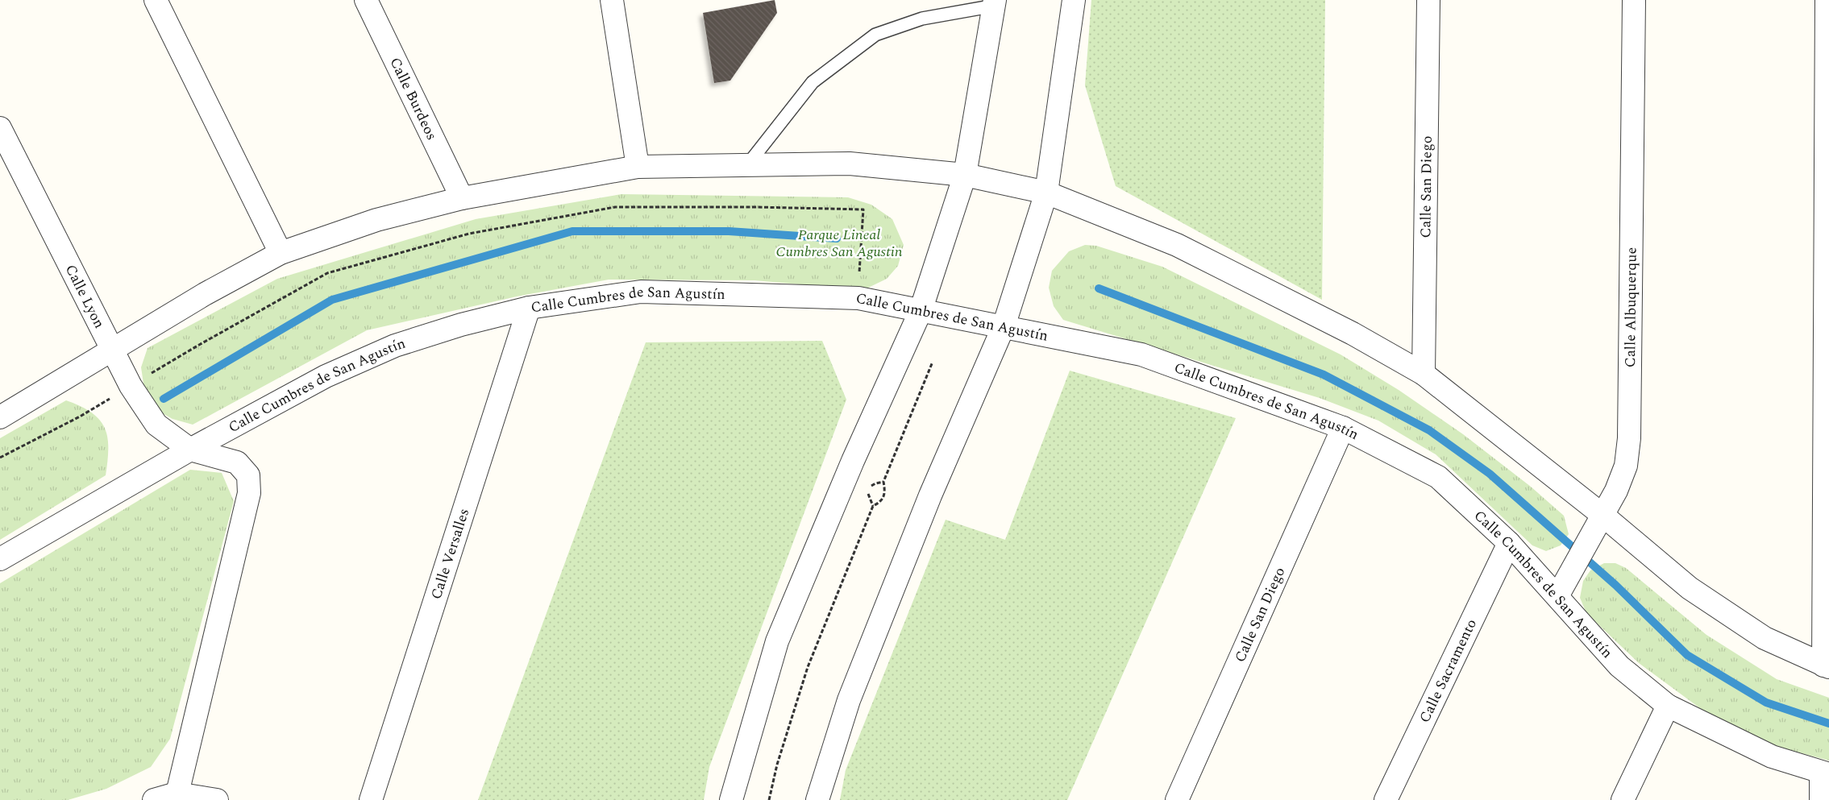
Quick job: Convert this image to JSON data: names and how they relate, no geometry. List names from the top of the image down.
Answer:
{
  "streets": {
    "street": [
      "Calle Burdeos",
      "Calle San Diego",
      "Calle Lyon",
      "Calle Cumbres de San Agustín",
      "Calle Albuquerque",
      "Calle Versalles",
      "Calle Sacramento"
    ]
  },
  "crossings": [
    ["Calle San Diego", "Calle Cumbres de San Agustín"],
    ["Calle Lyon", "Calle Cumbres de San Agustín"],
    ["Calle Cumbres de San Agustín", "Calle Albuquerque"],
    ["Calle Cumbres de San Agustín", "Calle Versalles"],
    ["Calle Cumbres de San Agustín", "Calle Sacramento"]
  ],
  "parks": ["Parque Lineal Cumbres San Agustin"]
}
